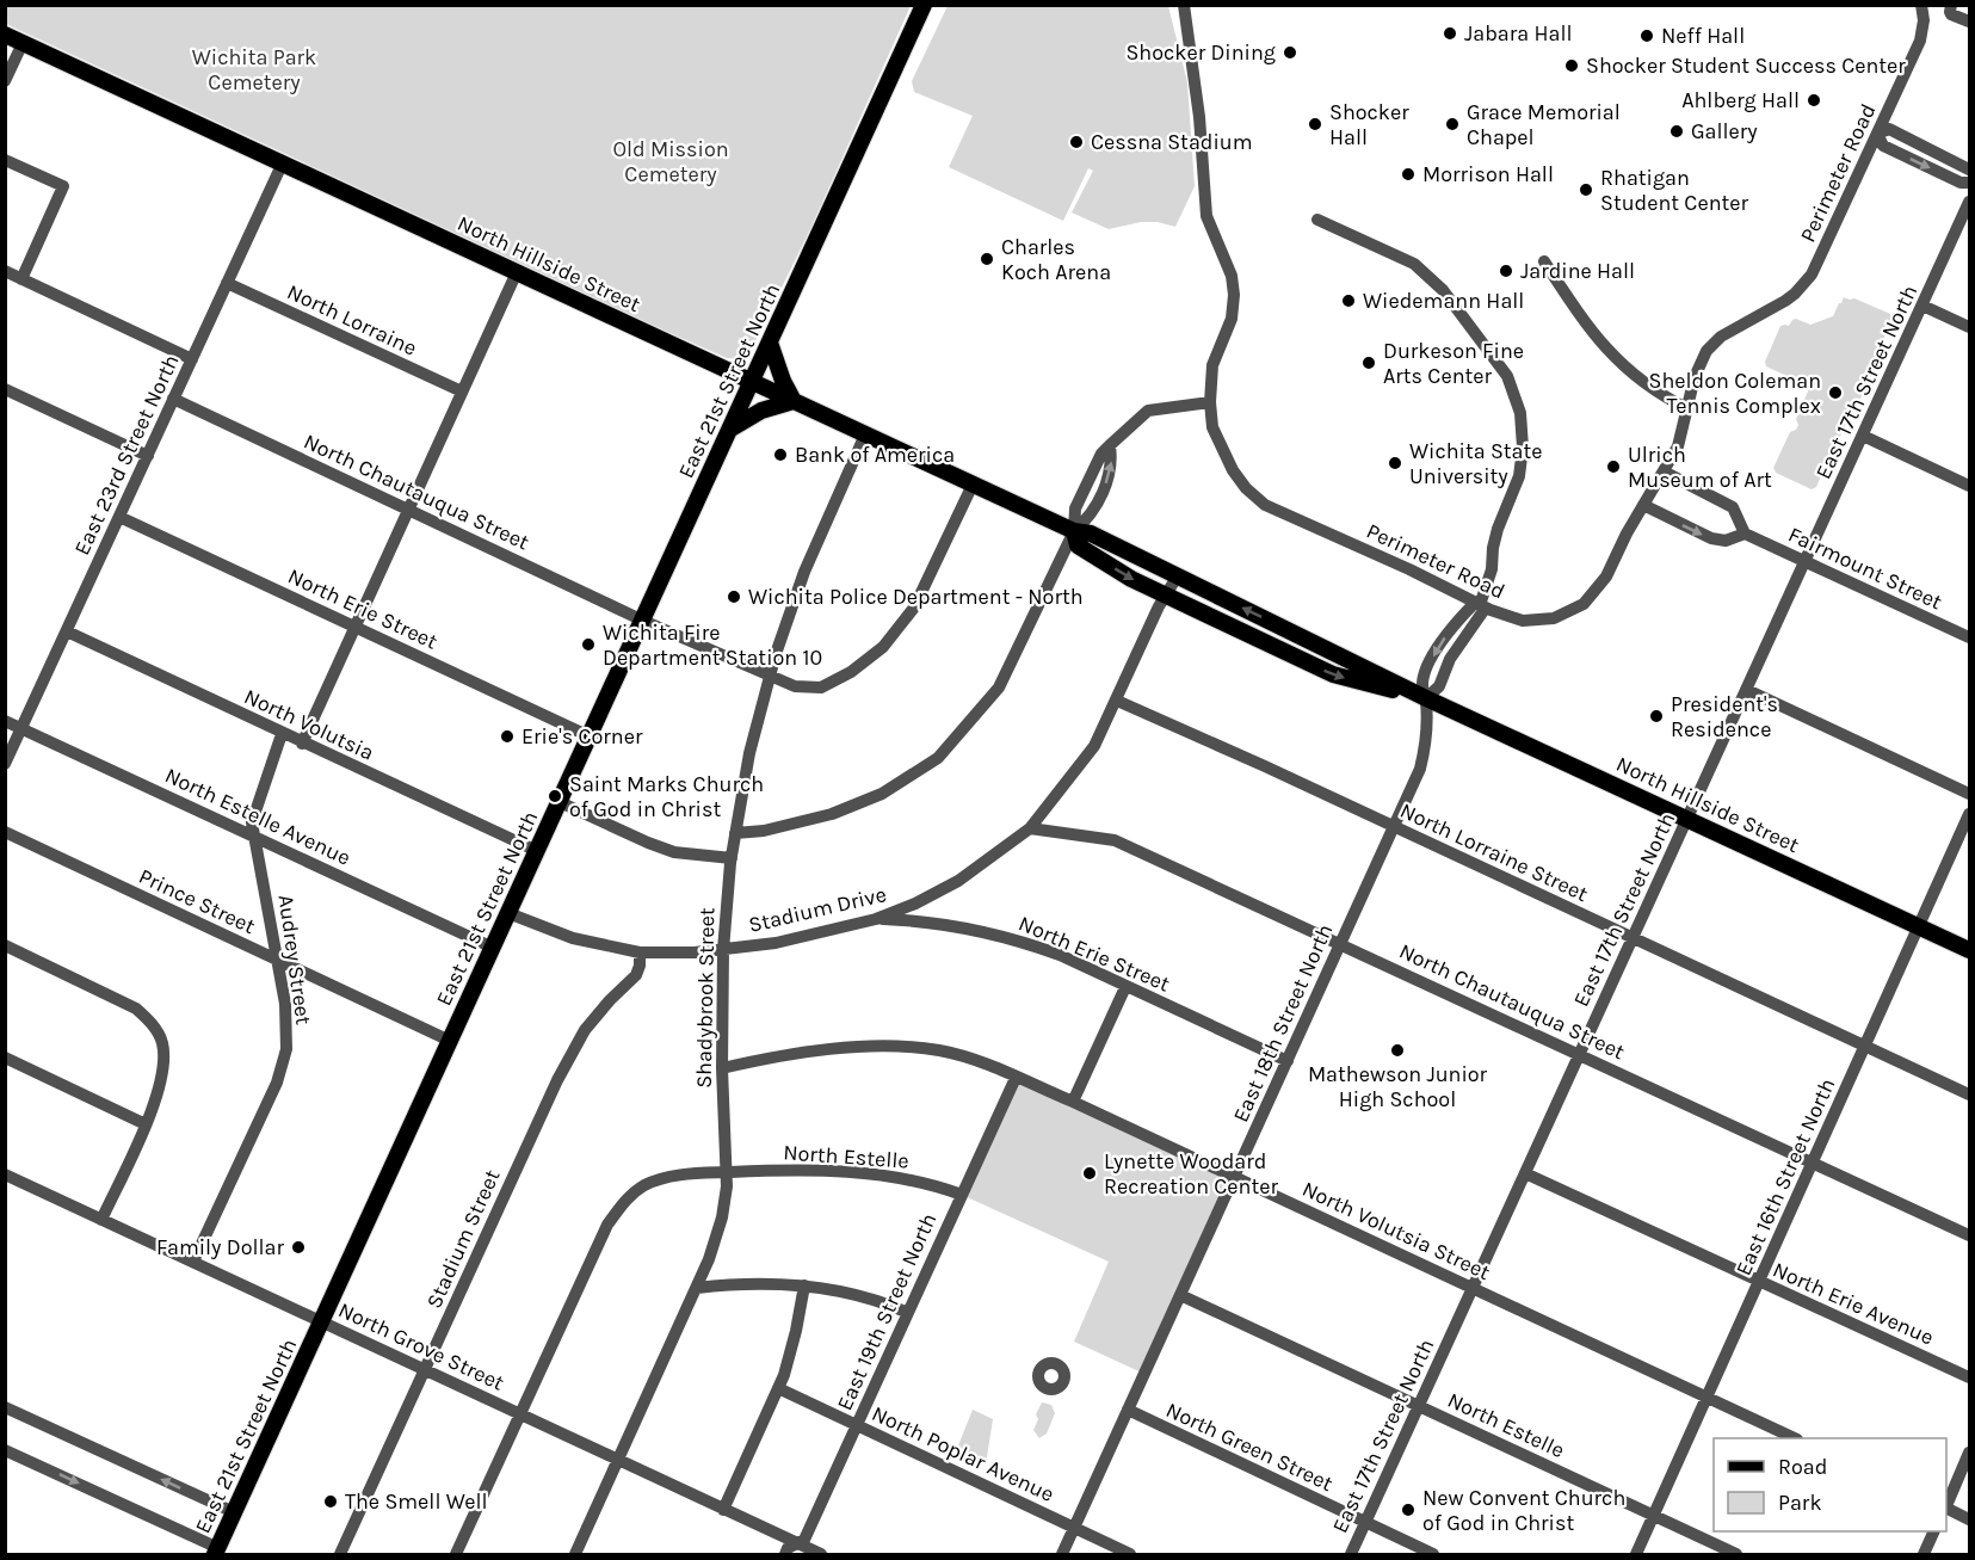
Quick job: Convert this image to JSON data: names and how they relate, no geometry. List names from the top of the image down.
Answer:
{
  "streets": {
    "main road": ["North Hillside Street", "East 21st Street North"],
    "street": [
      "Perimeter Road",
      "North Lorraine",
      "East 17th Street North",
      "East 23rd Street North",
      "North Chautauqua Street",
      "Fairmount Street",
      "North Erie Street",
      "North Volutsia",
      "North Estelle Avenue",
      "North Lorraine Street",
      "Prince Street",
      "Stadium Drive",
      "Audrey Street",
      "Shadybrook Street",
      "East 18th Street North",
      "North Estelle",
      "East 16th Street North",
      "North Volutsia Street",
      "Stadium Street",
      "North Erie Avenue",
      "East 19th Street North",
      "North Grove Street",
      "North Green Street",
      "North Poplar Avenue"
    ]
  },
  "crossings": [
    ["North Hillside Street", "East 21st Street North"],
    ["North Hillside Street", "East 17th Street North"],
    ["North Hillside Street", "East 23rd Street North"],
    ["North Hillside Street", "North Chautauqua Street"],
    ["North Hillside Street", "Stadium Drive"],
    ["North Hillside Street", "Shadybrook Street"],
    ["North Hillside Street", "East 18th Street North"],
    ["North Hillside Street", "East 16th Street North"],
    ["North Lorraine", "East 23rd Street North"],
    ["East 21st Street North", "North Chautauqua Street"],
    ["East 21st Street North", "North Erie Street"],
    ["East 21st Street North", "North Volutsia"],
    ["East 21st Street North", "North Estelle Avenue"],
    ["East 21st Street North", "Prince Street"],
    ["East 21st Street North", "North Grove Street"],
    ["East 17th Street North", "North Chautauqua Street"],
    ["East 17th Street North", "Fairmount Street"],
    ["East 17th Street North", "North Lorraine Street"],
    ["East 17th Street North", "North Estelle"],
    ["East 17th Street North", "North Volutsia Street"],
    ["East 17th Street North", "North Erie Avenue"],
    ["East 17th Street North", "North Green Street"],
    ["East 23rd Street North", "North Chautauqua Street"],
    ["East 23rd Street North", "North Erie Street"],
    ["East 23rd Street North", "North Volutsia"],
    ["East 23rd Street North", "North Estelle Avenue"],
    ["North Chautauqua Street", "Stadium Drive"],
    ["North Chautauqua Street", "Shadybrook Street"],
    ["North Chautauqua Street", "East 18th Street North"],
    ["North Chautauqua Street", "East 16th Street North"],
    ["North Erie Street", "Stadium Drive"],
    ["North Erie Street", "East 18th Street North"],
    ["North Volutsia", "Audrey Street"],
    ["North Estelle Avenue", "Audrey Street"],
    ["North Lorraine Street", "Stadium Drive"],
    ["North Lorraine Street", "East 18th Street North"],
    ["North Lorraine Street", "East 16th Street North"],
    ["Prince Street", "Audrey Street"],
    ["Stadium Drive", "Shadybrook Street"],
    ["Stadium Drive", "Stadium Street"],
    ["Audrey Street", "North Grove Street"],
    ["Shadybrook Street", "North Estelle"],
    ["Shadybrook Street", "North Volutsia Street"],
    ["Shadybrook Street", "North Grove Street"],
    ["East 18th Street North", "North Estelle"],
    ["East 18th Street North", "North Volutsia Street"],
    ["East 18th Street North", "North Green Street"],
    ["East 18th Street North", "North Poplar Avenue"],
    ["North Estelle", "East 16th Street North"],
    ["North Estelle", "East 19th Street North"],
    ["North Estelle", "North Grove Street"],
    ["East 16th Street North", "North Volutsia Street"],
    ["East 16th Street North", "North Erie Avenue"],
    ["North Volutsia Street", "East 19th Street North"],
    ["Stadium Street", "North Grove Street"],
    ["East 19th Street North", "North Grove Street"],
    ["East 19th Street North", "North Poplar Avenue"]
  ],
  "parks": ["Wichita Park Cemetery", "Old Mission Cemetery"],
  "places": [
    "Jabara Hall",
    "Neff Hall",
    "Shocker Dining",
    "Shocker Student Success Center",
    "Ahlberg Hall",
    "Shocker Hall",
    "Grace Memorial Chapel",
    "Gallery",
    "Cessna Stadium",
    "Morrison Hall",
    "Rhatigan Student Center",
    "Charles Koch Arena",
    "Jardine Hall",
    "Wiedemann Hall",
    "Durkeson Fine Arts Center",
    "Sheldon Coleman Tennis Complex",
    "Bank of America",
    "Wichita State University",
    "Ulrich Museum of Art",
    "Wichita Police Department - North",
    "Wichita Fire Department Station 10",
    "President's Residence",
    "Erie's Corner",
    "Saint Marks Church of God in Christ",
    "Mathewson Junior High School",
    "Lynette Woodard Recreation Center",
    "Family Dollar",
    "The Smell Well",
    "New Convent Church of God in Christ"
  ],
  "legend": ["Road", "Park"]
}
